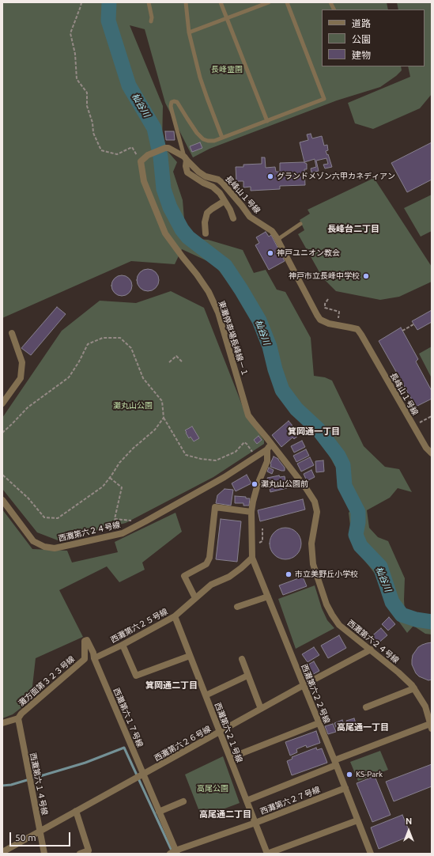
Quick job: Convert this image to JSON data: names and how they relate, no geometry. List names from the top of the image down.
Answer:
{
  "streets": {
    "street": [
      "長峰山１号線",
      "東灘停車場長峰線－１",
      "西灘第六２４号線",
      "西灘第六２５号線",
      "灘方面第３２３号線",
      "西灘第六２２号線",
      "西灘第六１７号線",
      "西灘第六２１号線",
      "西灘第六２６号線",
      "西灘第六１４号線",
      "西灘第六２７号線"
    ]
  },
  "crossings": [
    ["東灘停車場長峰線－１", "西灘第六２４号線"],
    ["西灘第六２４号線", "西灘第六２６号線"],
    ["西灘第六２５号線", "灘方面第３２３号線"],
    ["西灘第六２５号線", "西灘第六２２号線"],
    ["西灘第六２５号線", "西灘第六１７号線"],
    ["西灘第六２５号線", "西灘第六２１号線"],
    ["灘方面第３２３号線", "西灘第六１７号線"],
    ["灘方面第３２３号線", "西灘第六１４号線"],
    ["西灘第六２２号線", "西灘第六２６号線"],
    ["西灘第六２２号線", "西灘第六２７号線"],
    ["西灘第六１７号線", "西灘第六２６号線"],
    ["西灘第六１７号線", "西灘第六２７号線"],
    ["西灘第六２１号線", "西灘第六２６号線"],
    ["西灘第六２１号線", "西灘第六２７号線"],
    ["西灘第六２６号線", "西灘第六１４号線"]
  ],
  "districts": [
    "長峰台二丁目",
    "箕岡通一丁目",
    "箕岡通二丁目",
    "高尾通一丁目",
    "高尾通二丁目"
  ],
  "water": ["杣谷川"],
  "parks": ["長峰霊園", "灘丸山公園", "高尾公園"],
  "places": [
    "グランドメゾン六甲カネディアン",
    "神戸ユニオン教会",
    "神戸市立長峰中学校",
    "灘丸山公園前",
    "市立美野丘小学校",
    "KS-Park"
  ],
  "legend": ["道路", "公園", "建物"],
  "scale_bar": "50 m",
  "north": "top"
}
